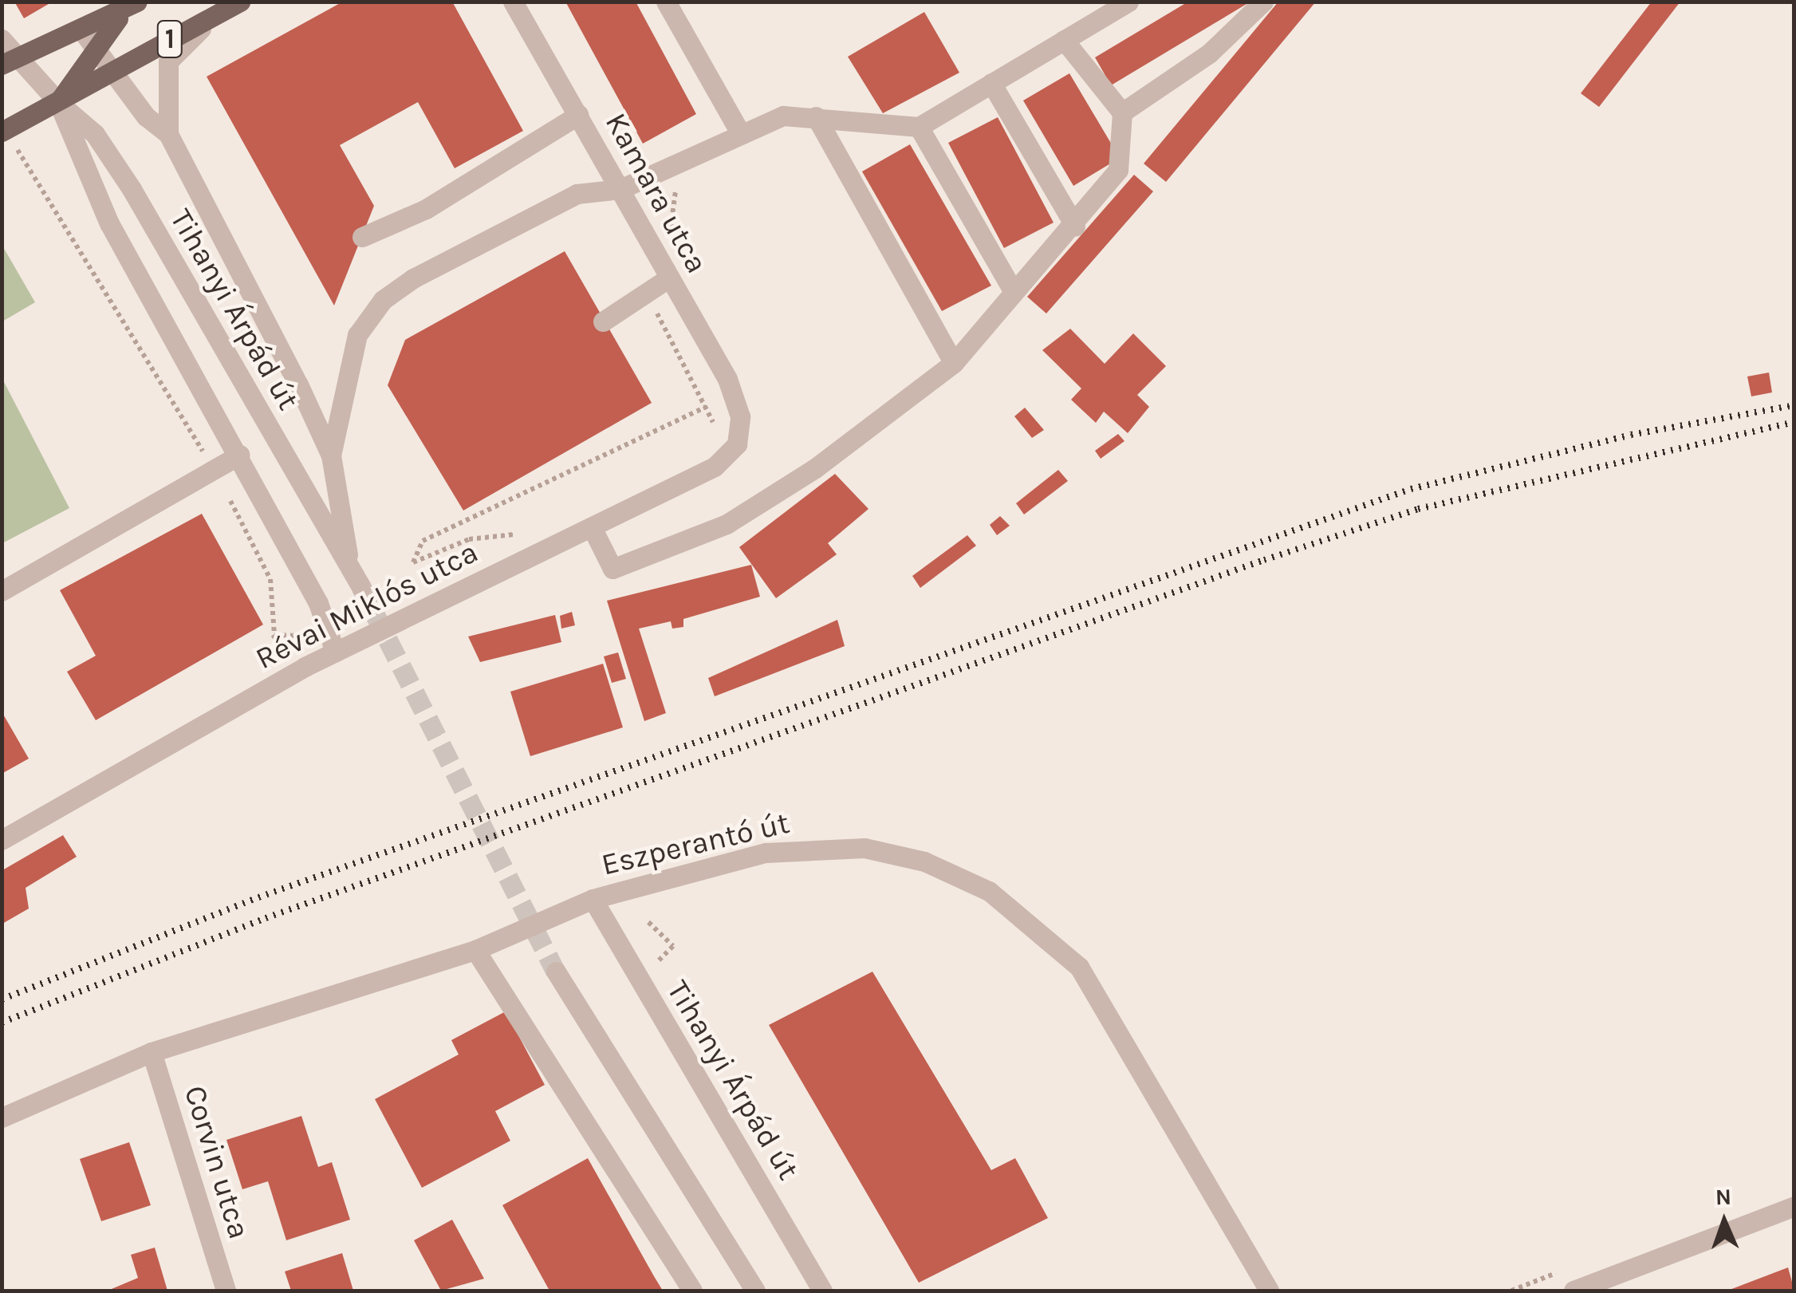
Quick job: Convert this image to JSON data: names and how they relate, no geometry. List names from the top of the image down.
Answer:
{
  "streets": {
    "main road": ["1"],
    "street": [
      "Kamara utca",
      "Tihanyi Árpád út",
      "Révai Miklós utca",
      "Eszperantó út",
      "Corvin utca"
    ]
  },
  "crossings": [
    ["1", "Tihanyi Árpád út"],
    ["Kamara utca", "Révai Miklós utca"],
    ["Tihanyi Árpád út", "Eszperantó út"],
    ["Eszperantó út", "Corvin utca"]
  ],
  "north": "top"
}
